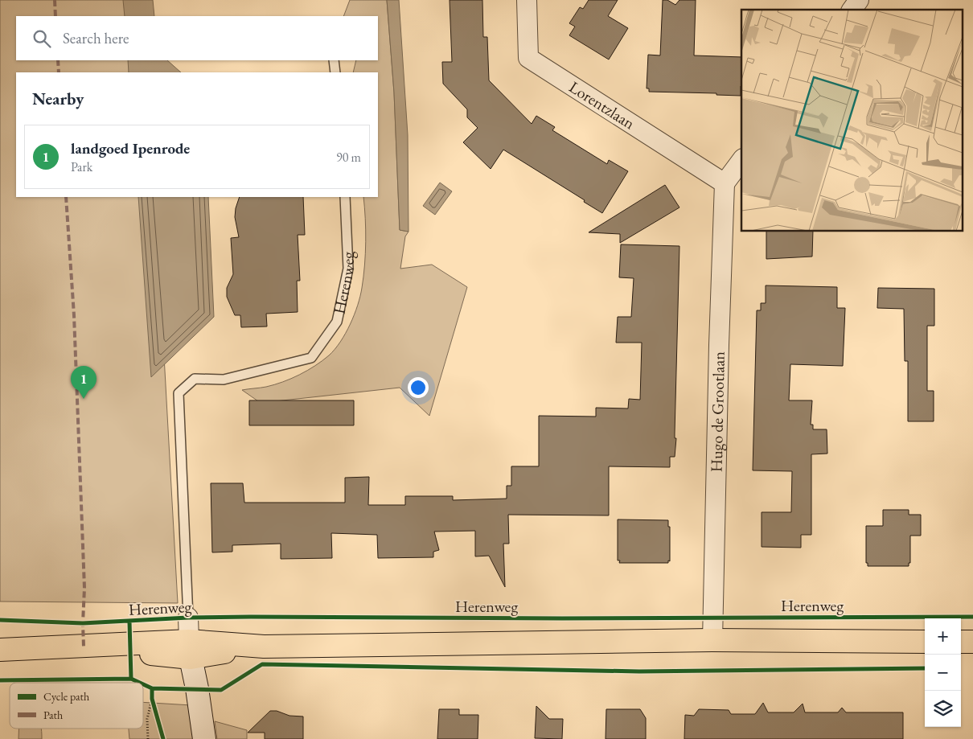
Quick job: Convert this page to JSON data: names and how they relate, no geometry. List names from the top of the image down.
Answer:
{
  "streets": {
    "street": ["Lorentzlaan", "Herenweg", "Hugo de Grootlaan"]
  },
  "crossings": [
    ["Lorentzlaan", "Hugo de Grootlaan"]
  ],
  "legend": ["Cycle path", "Path"],
  "page": {
    "search": "Search here",
    "heading": "Nearby",
    "list": [
      {
        "mark": "1",
        "name": "landgoed Ipenrode",
        "note": "Park",
        "value": "90 m"
      }
    ],
    "pins": "1",
    "map_buttons": ["+", "−"]
  }
}
